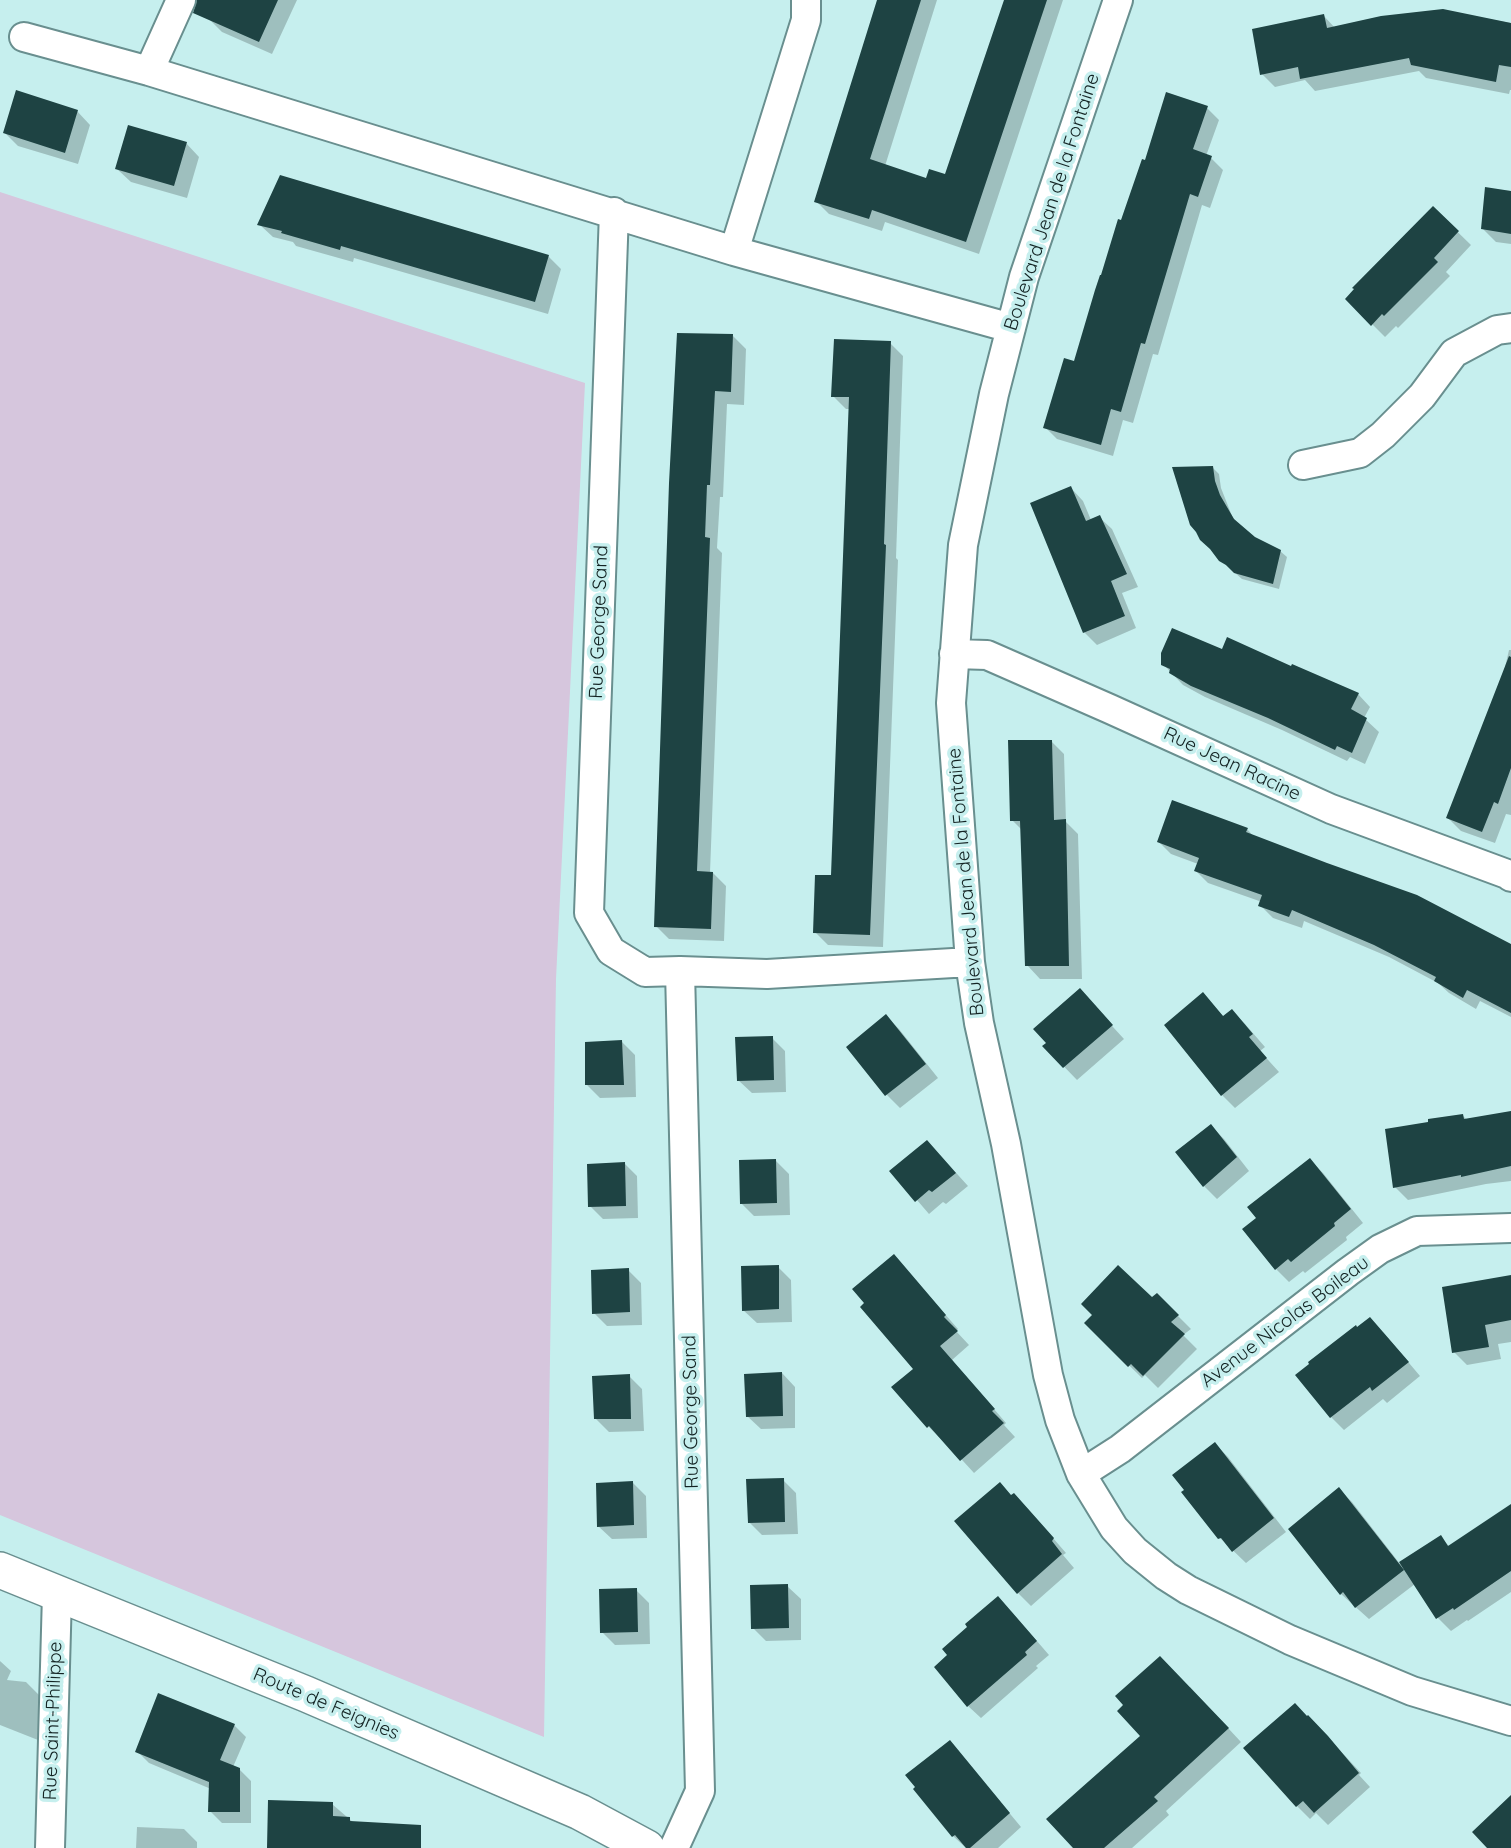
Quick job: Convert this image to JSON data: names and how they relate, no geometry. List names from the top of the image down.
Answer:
{
  "streets": {
    "street": [
      "Boulevard Jean de la Fontaine",
      "Rue George Sand",
      "Rue Jean Racine",
      "Avenue Nicolas Boileau",
      "Route de Feignies",
      "Rue Saint-Philippe"
    ]
  },
  "crossings": [
    ["Boulevard Jean de la Fontaine", "Rue George Sand"],
    ["Boulevard Jean de la Fontaine", "Rue Jean Racine"],
    ["Boulevard Jean de la Fontaine", "Avenue Nicolas Boileau"],
    ["Route de Feignies", "Rue Saint-Philippe"]
  ]
}
